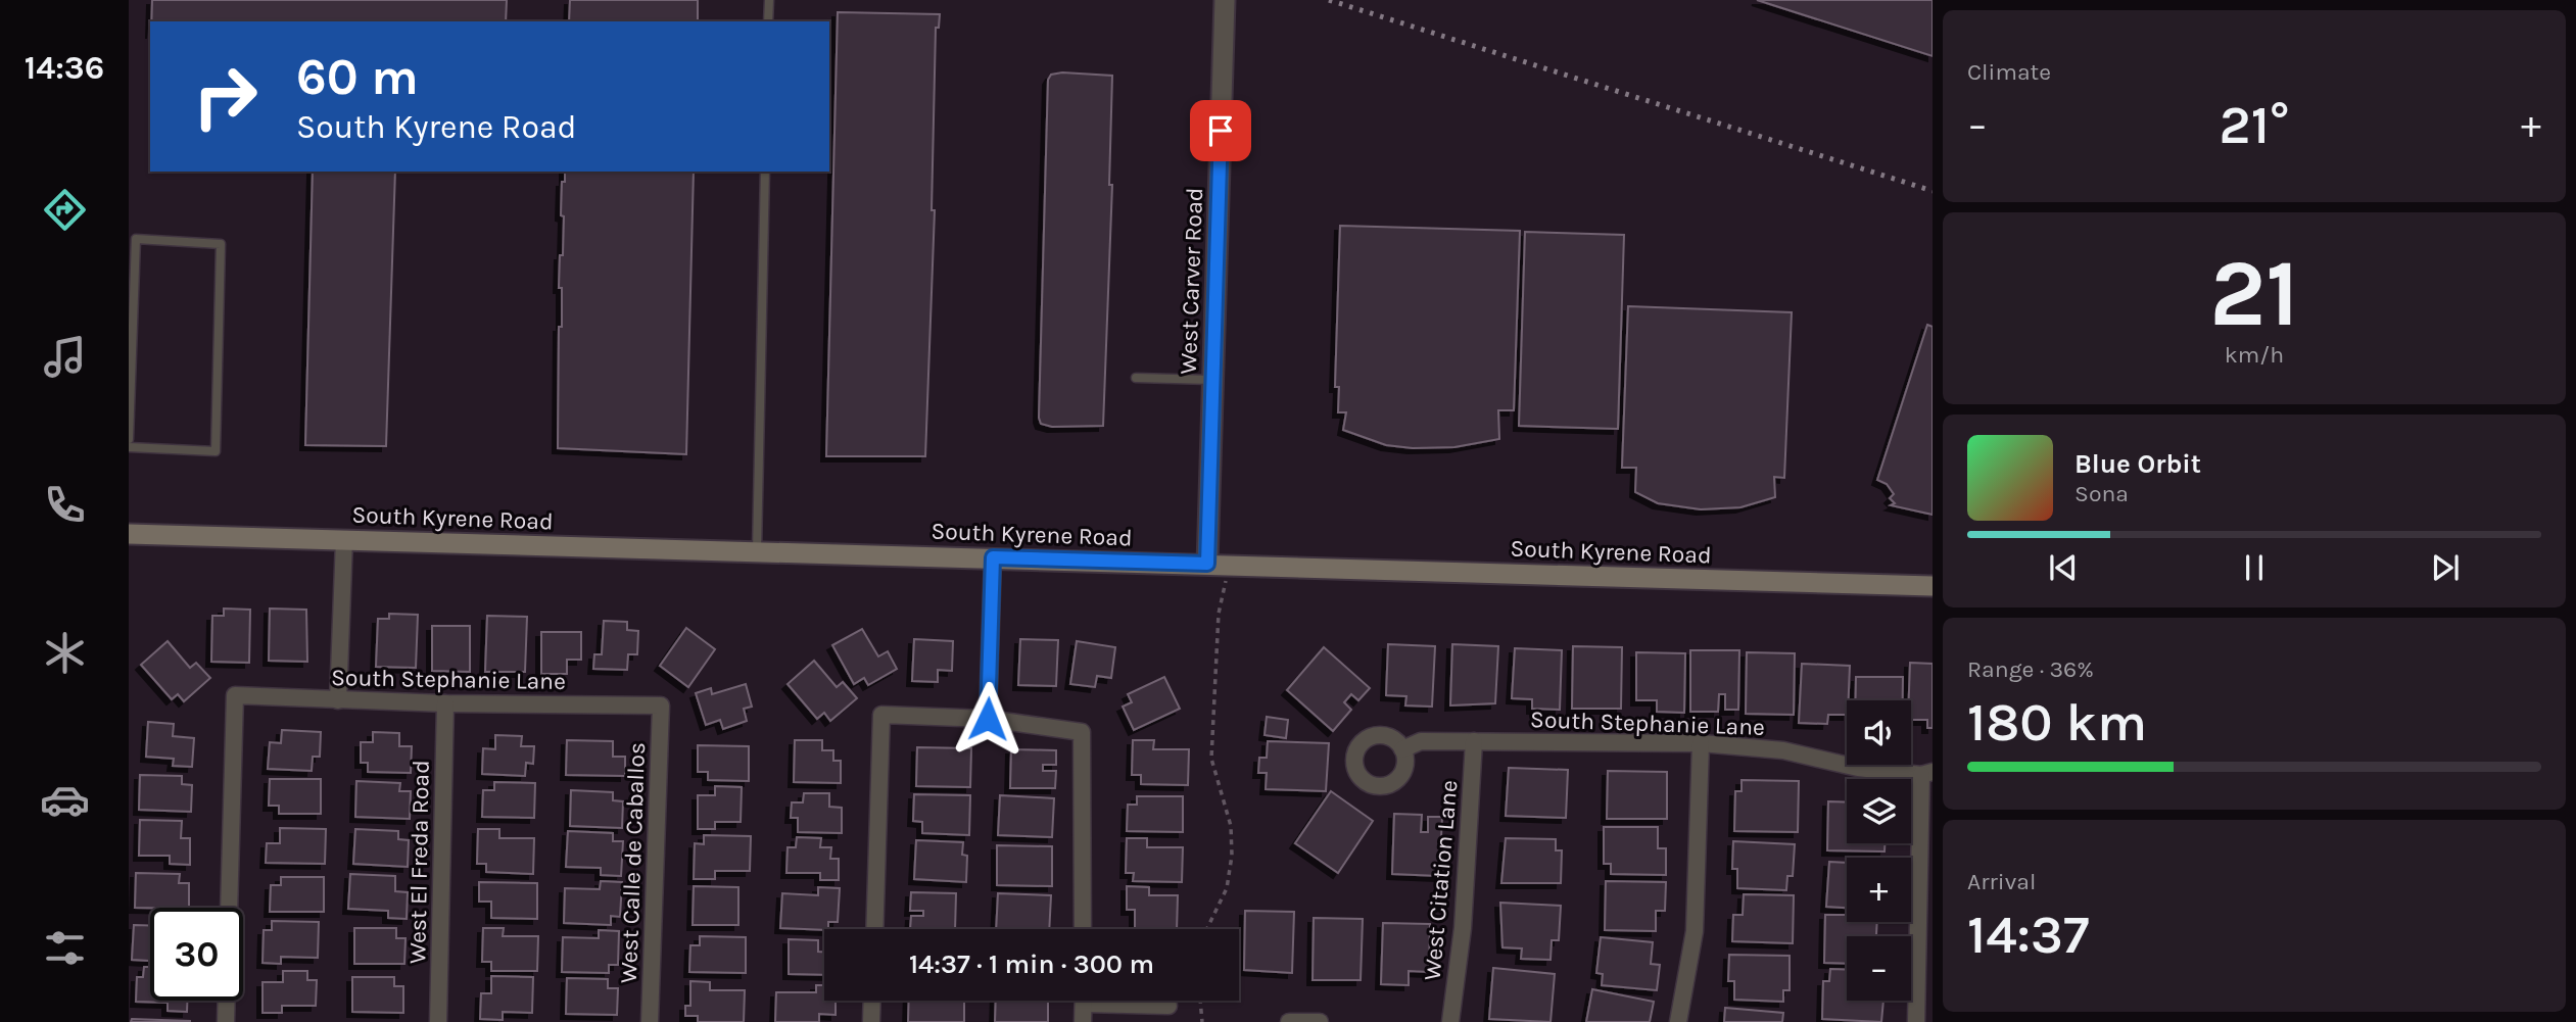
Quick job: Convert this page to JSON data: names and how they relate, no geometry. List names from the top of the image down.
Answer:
{
  "streets": {
    "main road": ["South Kyrene Road"],
    "street": [
      "West Carver Road",
      "South Stephanie Lane",
      "West El Freda Road",
      "West Calle de Caballos",
      "West Citation Lane"
    ]
  },
  "crossings": [
    ["West Carver Road", "South Kyrene Road"],
    ["South Stephanie Lane", "West El Freda Road"],
    ["South Stephanie Lane", "West Calle de Caballos"],
    ["South Stephanie Lane", "West Citation Lane"]
  ],
  "page": {
    "tabs": "14:36",
    "tile": [
      "Climate",
      ["21", "km/h"],
      ["Range · 36%", "180 km"],
      ["Arrival", "14:37"]
    ],
    "turn": ["60 m", "South Kyrene Road"],
    "heat": ["−", "21°", "+"],
    "song": ["Blue Orbit", "Sona"],
    "map_buttons": ["+", "−"],
    "limit": "30",
    "trip": "14:37 · 1 min · 300 m"
  }
}
